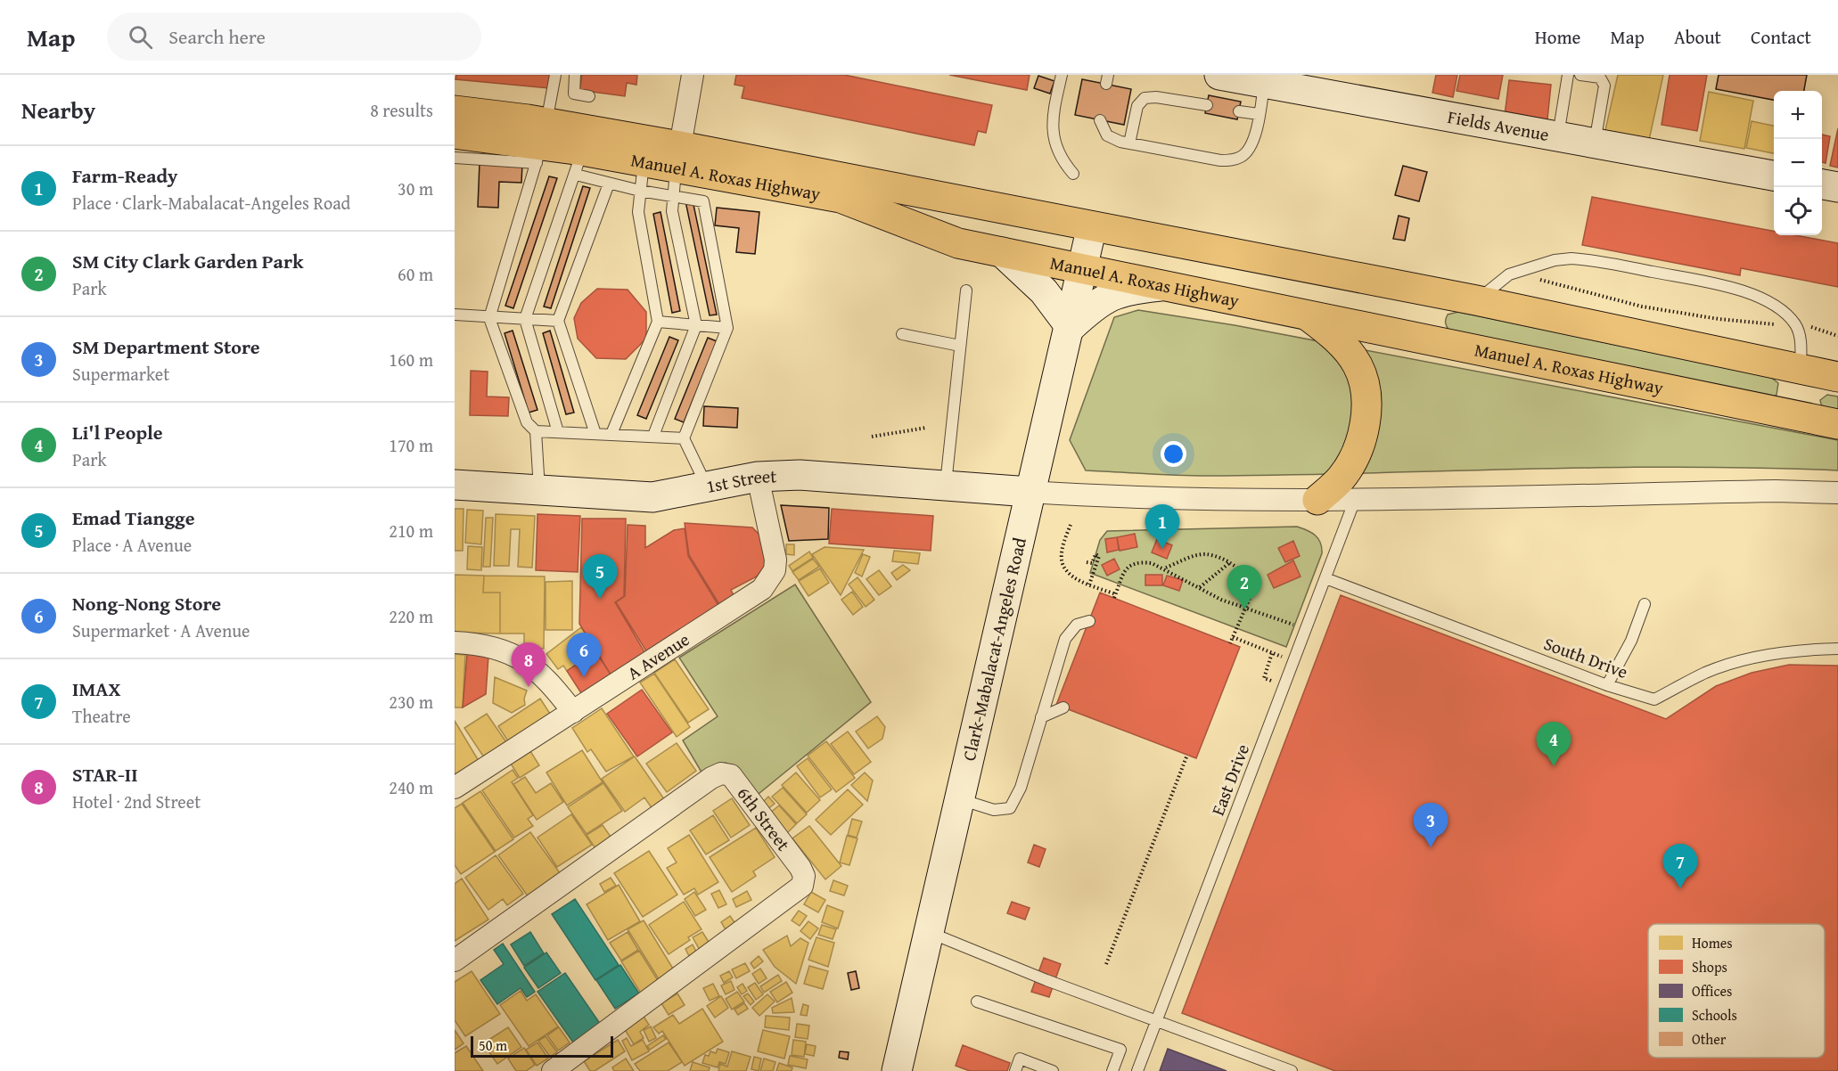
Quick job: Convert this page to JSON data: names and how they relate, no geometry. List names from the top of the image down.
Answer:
{
  "streets": {
    "main road": [
      "Fields Avenue",
      "Manuel A. Roxas Highway",
      "1st Street",
      "Clark-Mabalacat-Angeles Road"
    ],
    "street": ["A Avenue", "6th Street"],
    "lane": ["South Drive", "East Drive"]
  },
  "crossings": [
    ["Manuel A. Roxas Highway", "Clark-Mabalacat-Angeles Road"],
    ["1st Street", "Clark-Mabalacat-Angeles Road"],
    ["1st Street", "A Avenue"],
    ["South Drive", "East Drive"]
  ],
  "legend": [
    "Homes",
    "Shops",
    "Offices",
    "Schools",
    "Other"
  ],
  "scale_bar": "50 m",
  "page": {
    "header": "Map",
    "search": "Search here",
    "nav": [
      "Home",
      "Map",
      "About",
      "Contact"
    ],
    "heading": ["Nearby", "8 results"],
    "map_buttons": ["+", "−"],
    "list": [
      {
        "mark": "1",
        "name": "Farm-Ready",
        "note": "Place · Clark-Mabalacat-Angeles Road",
        "value": "30 m"
      },
      {
        "mark": "2",
        "name": "SM City Clark Garden Park",
        "note": "Park",
        "value": "60 m"
      },
      {
        "mark": "3",
        "name": "SM Department Store",
        "note": "Supermarket",
        "value": "160 m"
      },
      {
        "mark": "4",
        "name": "Li'l People",
        "note": "Park",
        "value": "170 m"
      },
      {
        "mark": "5",
        "name": "Emad Tiangge",
        "note": "Place · A Avenue",
        "value": "210 m"
      },
      {
        "mark": "6",
        "name": "Nong-Nong Store",
        "note": "Supermarket · A Avenue",
        "value": "220 m"
      },
      {
        "mark": "7",
        "name": "IMAX",
        "note": "Theatre",
        "value": "230 m"
      },
      {
        "mark": "8",
        "name": "STAR-II",
        "note": "Hotel · 2nd Street",
        "value": "240 m"
      }
    ],
    "pins": [
      "1",
      "5",
      "2",
      "6",
      "8",
      "4",
      "3",
      "7"
    ],
    "scale": "50 m"
  }
}
